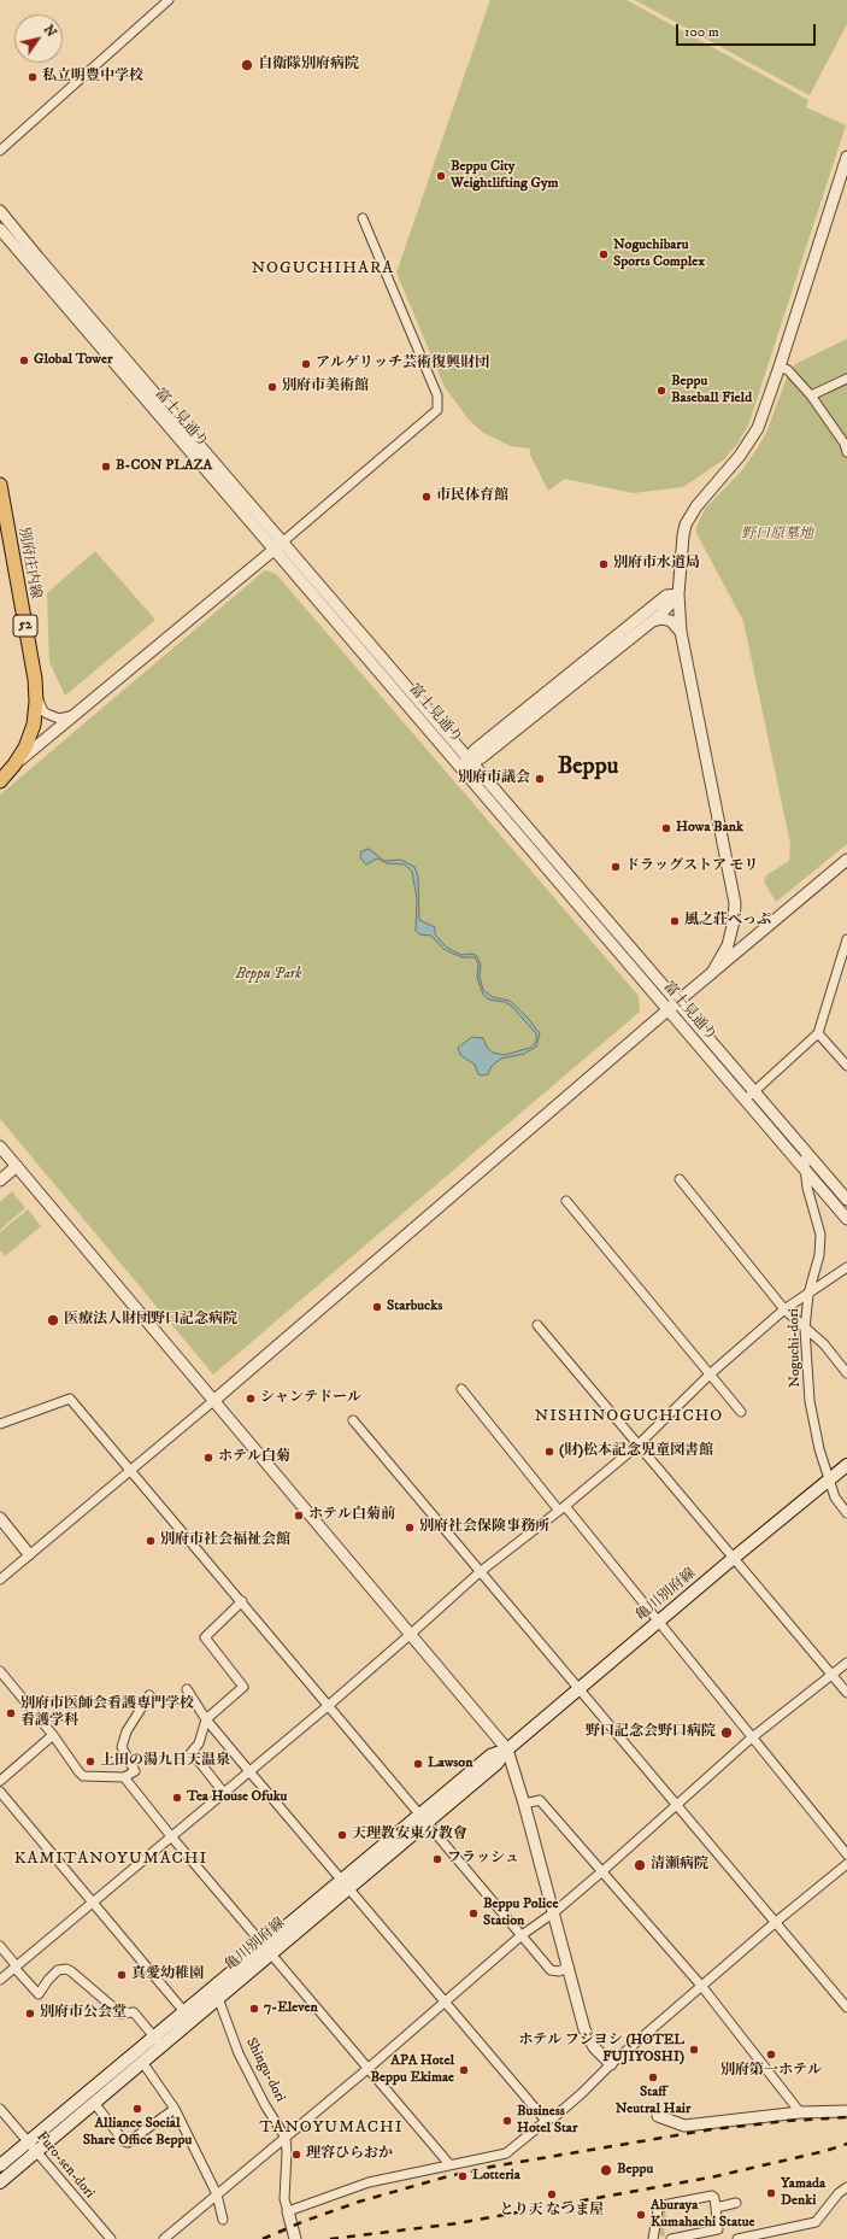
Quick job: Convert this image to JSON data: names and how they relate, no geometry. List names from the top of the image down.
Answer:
{
  "streets": {
    "main road": ["別府庄内線", "52", "亀川別府線"],
    "street": [
      "富士見通り",
      "Noguchi-dori",
      "Shingu-dori",
      "Furo-sen-dori"
    ]
  },
  "crossings": [
    ["富士見通り", "Noguchi-dori"],
    ["Noguchi-dori", "亀川別府線"],
    ["亀川別府線", "Shingu-dori"],
    ["亀川別府線", "Furo-sen-dori"]
  ],
  "districts": [
    "NOGUCHIHARA",
    "Beppu",
    "NISHINOGUCHICHO",
    "KAMITANOYUMACHI",
    "TANOYUMACHI"
  ],
  "parks": ["野口原墓地", "Beppu Park"],
  "places": [
    "自衛隊別府病院",
    "私立明豊中学校",
    "Beppu City Weightlifting Gym",
    "Noguchibaru Sports Complex",
    "Global Tower",
    "アルゲリッチ芸術復興財団",
    "別府市美術館",
    "Beppu Baseball Field",
    "B-CON PLAZA",
    "市民体育館",
    "別府市水道局",
    "別府市議会",
    "Howa Bank",
    "ドラッグストア モリ",
    "風之荘べっぷ",
    "Starbucks",
    "医療法人財団野口記念病院",
    "シャンテドール",
    "(財)松本記念児童図書館",
    "ホテル白菊",
    "ホテル白菊前",
    "別府社会保険事務所",
    "別府市社会福祉会館",
    "別府市医師会看護専門学校 看護学科",
    "野口記念会野口病院",
    "上田の湯九日天温泉",
    "Lawson",
    "Tea House Ofuku",
    "天理教安東分教會",
    "フラッシュ",
    "清瀬病院",
    "Beppu Police Station",
    "真愛幼稚園",
    "7-Eleven",
    "別府市公会堂",
    "ホテル フジヨシ (HOTEL FUJIYOSHI)",
    "別府第一ホテル",
    "APA Hotel Beppu Ekimae",
    "Staff Neutral Hair",
    "Alliance Social Share Office Beppu",
    "Business Hotel Star",
    "理容ひらおか",
    "Beppu",
    "Lotteria",
    "Yamada Denki",
    "とり天 なつま屋",
    "Aburaya Kumahachi Statue"
  ],
  "scale_bar": "100 m",
  "north": "top right"
}
